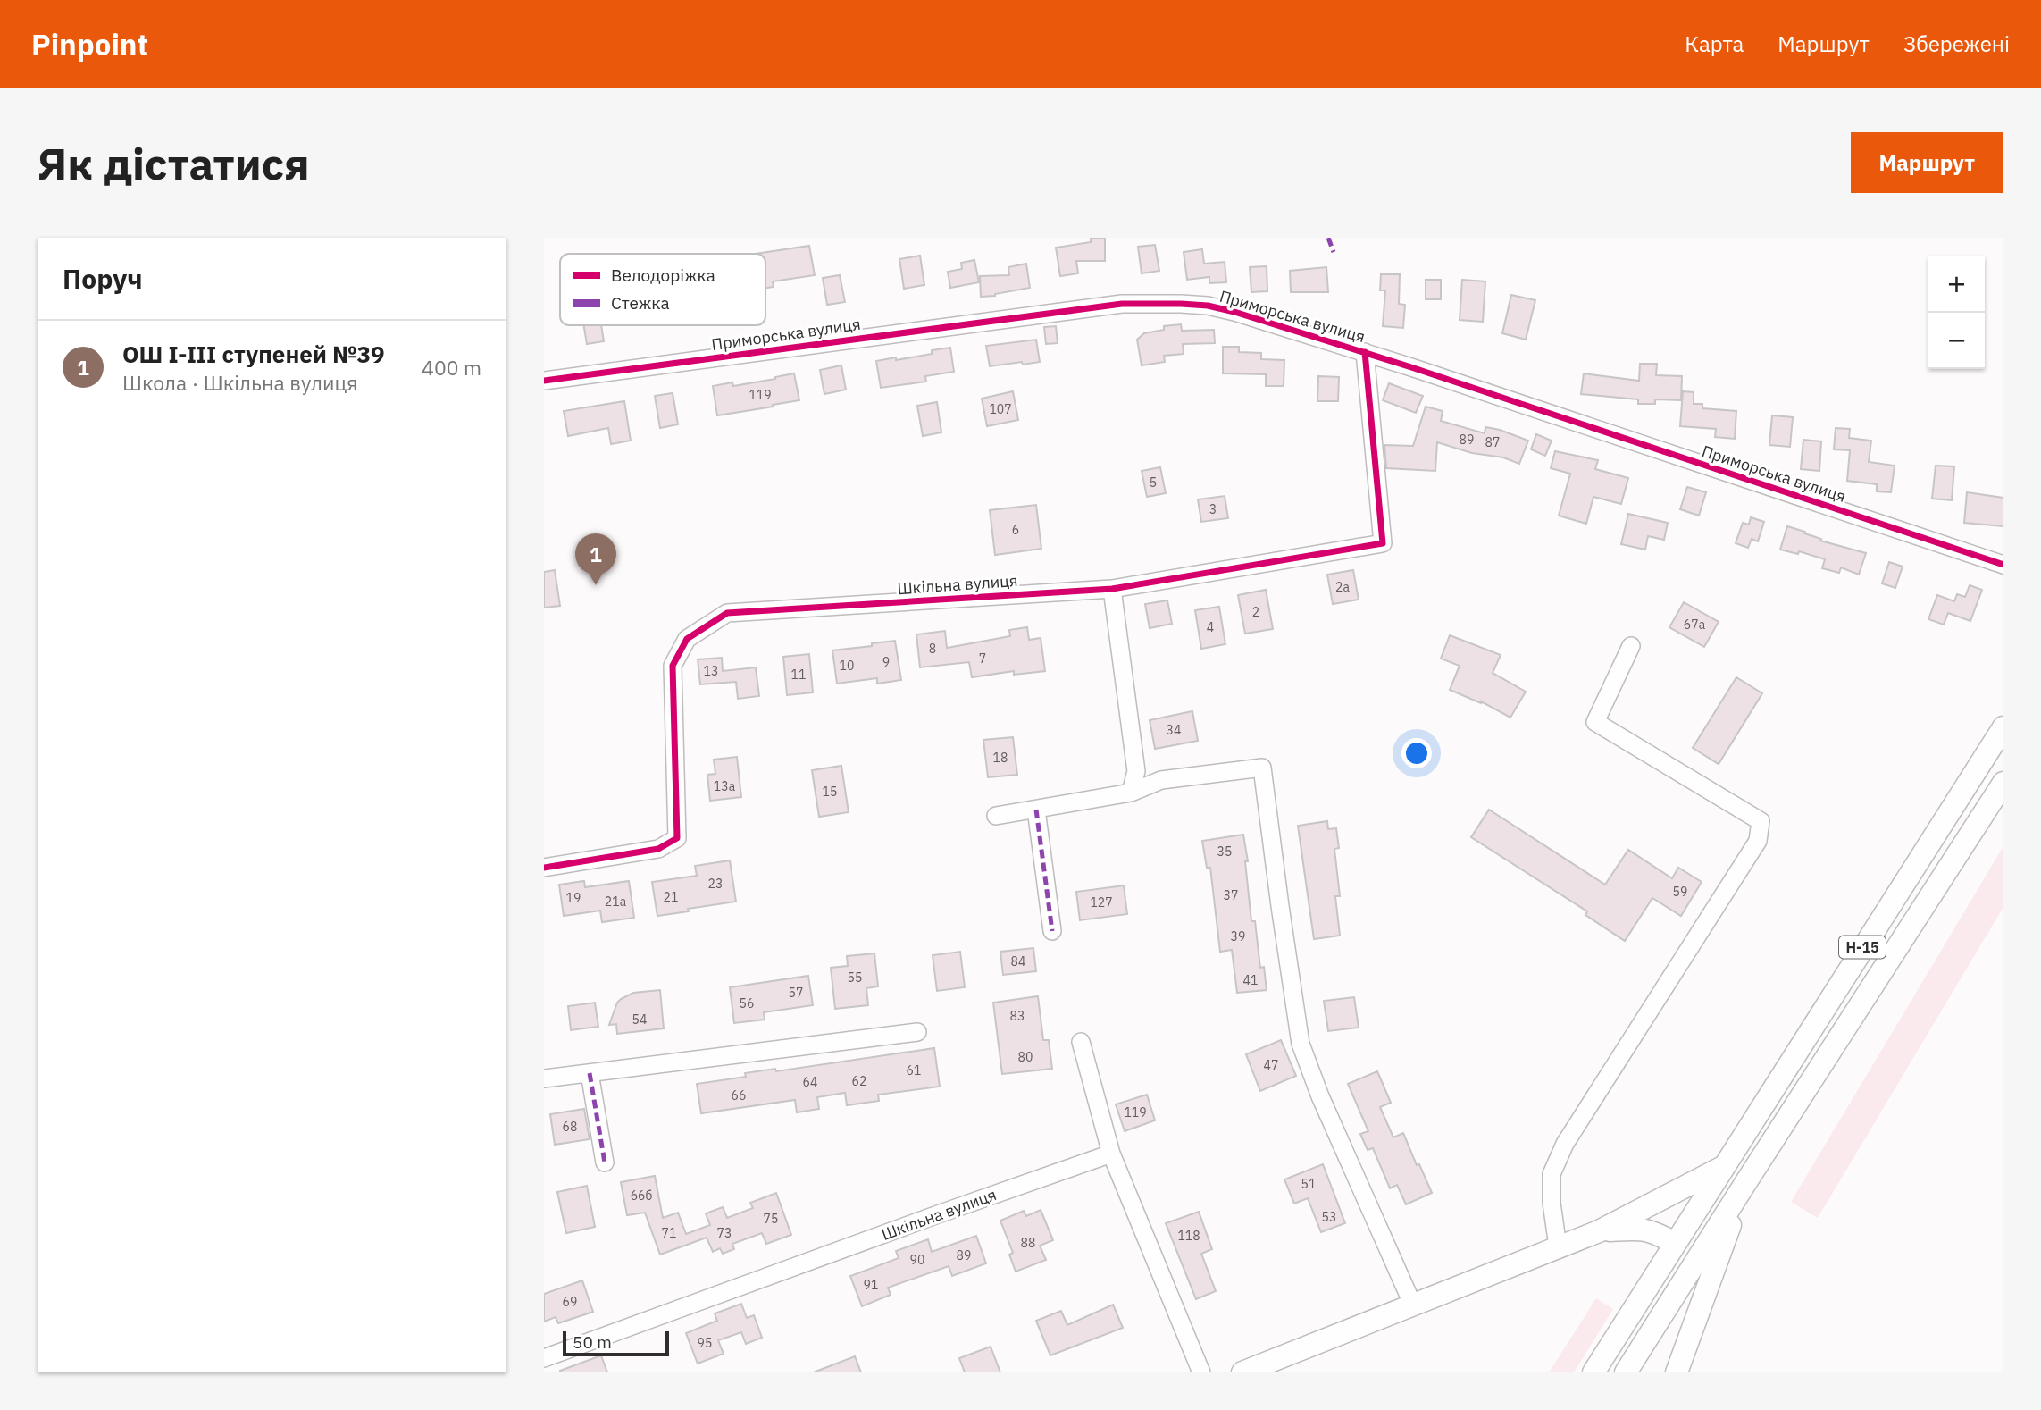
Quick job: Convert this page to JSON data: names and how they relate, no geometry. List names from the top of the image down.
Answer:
{
  "streets": {
    "main road": ["Н-15"],
    "street": ["Приморська вулиця", "Шкільна вулиця"]
  },
  "crossings": [
    ["Приморська вулиця", "Шкільна вулиця"]
  ],
  "house_numbers": [
    "119",
    "107",
    "89",
    "87",
    "5",
    "3",
    "6",
    "2а",
    "2",
    "67а",
    "4",
    "8",
    "7",
    "9",
    "10",
    "13",
    "11",
    "34",
    "18",
    "13а",
    "15",
    "35",
    "23",
    "59",
    "37",
    "21",
    "19",
    "21а",
    "127",
    "39",
    "84",
    "55",
    "41",
    "57",
    "56",
    "83",
    "54",
    "80",
    "47",
    "61",
    "62",
    "64",
    "66",
    "119",
    "68",
    "51",
    "66б",
    "53",
    "75",
    "71",
    "73",
    "118",
    "88",
    "89",
    "90",
    "91",
    "69",
    "95"
  ],
  "legend": ["Велодоріжка", "Стежка"],
  "scale_bar": "50 m",
  "page": {
    "header": "Pinpoint",
    "nav": ["Карта", "Маршрут", "Збережені"],
    "buttons": "Маршрут",
    "title": "Як дістатися",
    "heading": "Поруч",
    "map_buttons": ["+", "−"],
    "list": [
      {
        "mark": "1",
        "name": "ОШ I-III ступеней №39",
        "note": "Школа · Шкільна вулиця",
        "value": "400 m"
      }
    ],
    "pins": "1",
    "scale": "50 m"
  }
}
